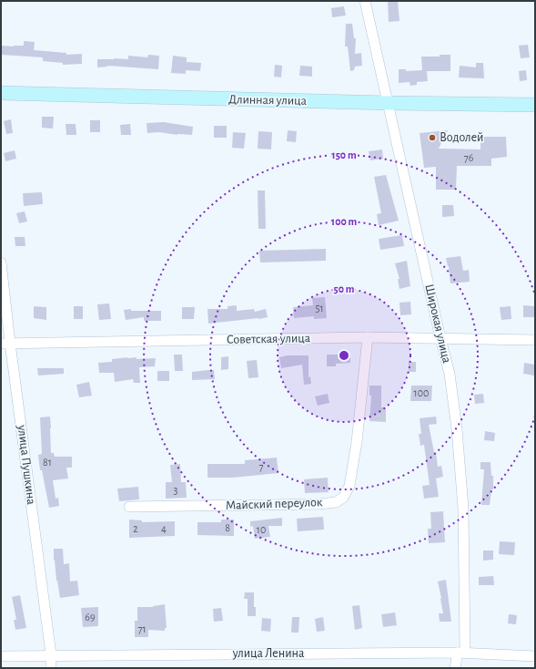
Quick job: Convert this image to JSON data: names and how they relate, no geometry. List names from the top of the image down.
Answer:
{
  "streets": {
    "main road": ["Длинная улица"],
    "street": [
      "Широкая улица",
      "Советская улица",
      "улица Пушкина",
      "Майский переулок",
      "улица Ленина"
    ]
  },
  "crossings": [
    ["Длинная улица", "Широкая улица"],
    ["Широкая улица", "Советская улица"],
    ["Широкая улица", "улица Ленина"],
    ["Советская улица", "улица Пушкина"],
    ["Советская улица", "Майский переулок"],
    ["улица Пушкина", "улица Ленина"]
  ],
  "places": ["Водолей"],
  "house_numbers": [
    "76",
    "51",
    "100",
    "81",
    "7",
    "3",
    "8",
    "2",
    "4",
    "10",
    "69",
    "71"
  ],
  "rings": ["150 m", "100 m", "50 m"]
}
